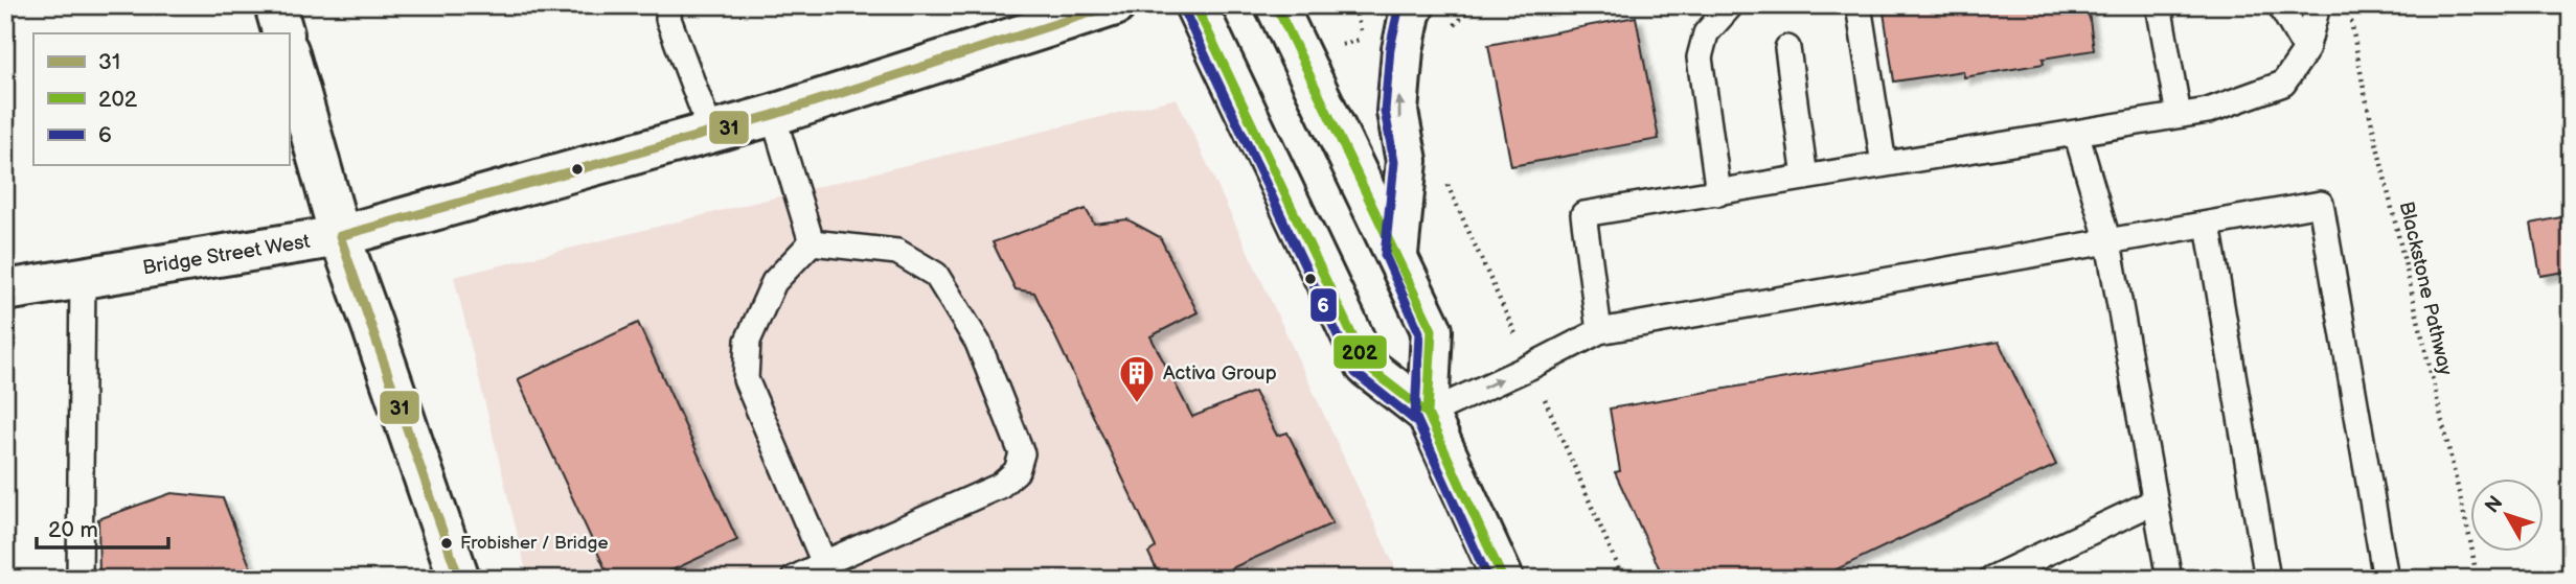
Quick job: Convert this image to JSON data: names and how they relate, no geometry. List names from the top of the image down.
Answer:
{
  "streets": {
    "street": ["Bridge Street West"],
    "path": ["Blackstone Pathway"]
  },
  "places": {
    "building": ["Activa Group"],
    "other": ["Frobisher / Bridge"]
  },
  "lines": ["transit line 31", "transit line 202", "transit line 6"],
  "legend": ["31", "202", "6"],
  "scale_bar": "20 m",
  "north": "top left"
}
